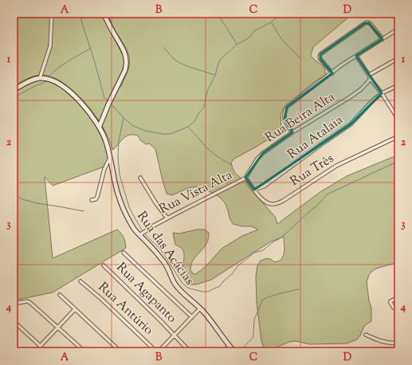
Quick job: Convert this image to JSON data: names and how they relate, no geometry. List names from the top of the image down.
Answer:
{
  "streets": {
    "street": [
      "Rua Beira Alta",
      "Rua Atalaia",
      "Rua Três",
      "Rua Vista Alta",
      "Rua das Acácias",
      "Rua Agapanto",
      "Rua Antúrio"
    ]
  },
  "crossings": [
    ["Rua Beira Alta", "Rua Três"],
    ["Rua Beira Alta", "Rua Vista Alta"],
    ["Rua Atalaia", "Rua Três"],
    ["Rua Três", "Rua Vista Alta"],
    ["Rua Vista Alta", "Rua das Acácias"]
  ],
  "grid": {
    "columns": [
      "A",
      "B",
      "C",
      "D"
    ],
    "rows": [
      "1",
      "2",
      "3",
      "4"
    ]
  }
}
